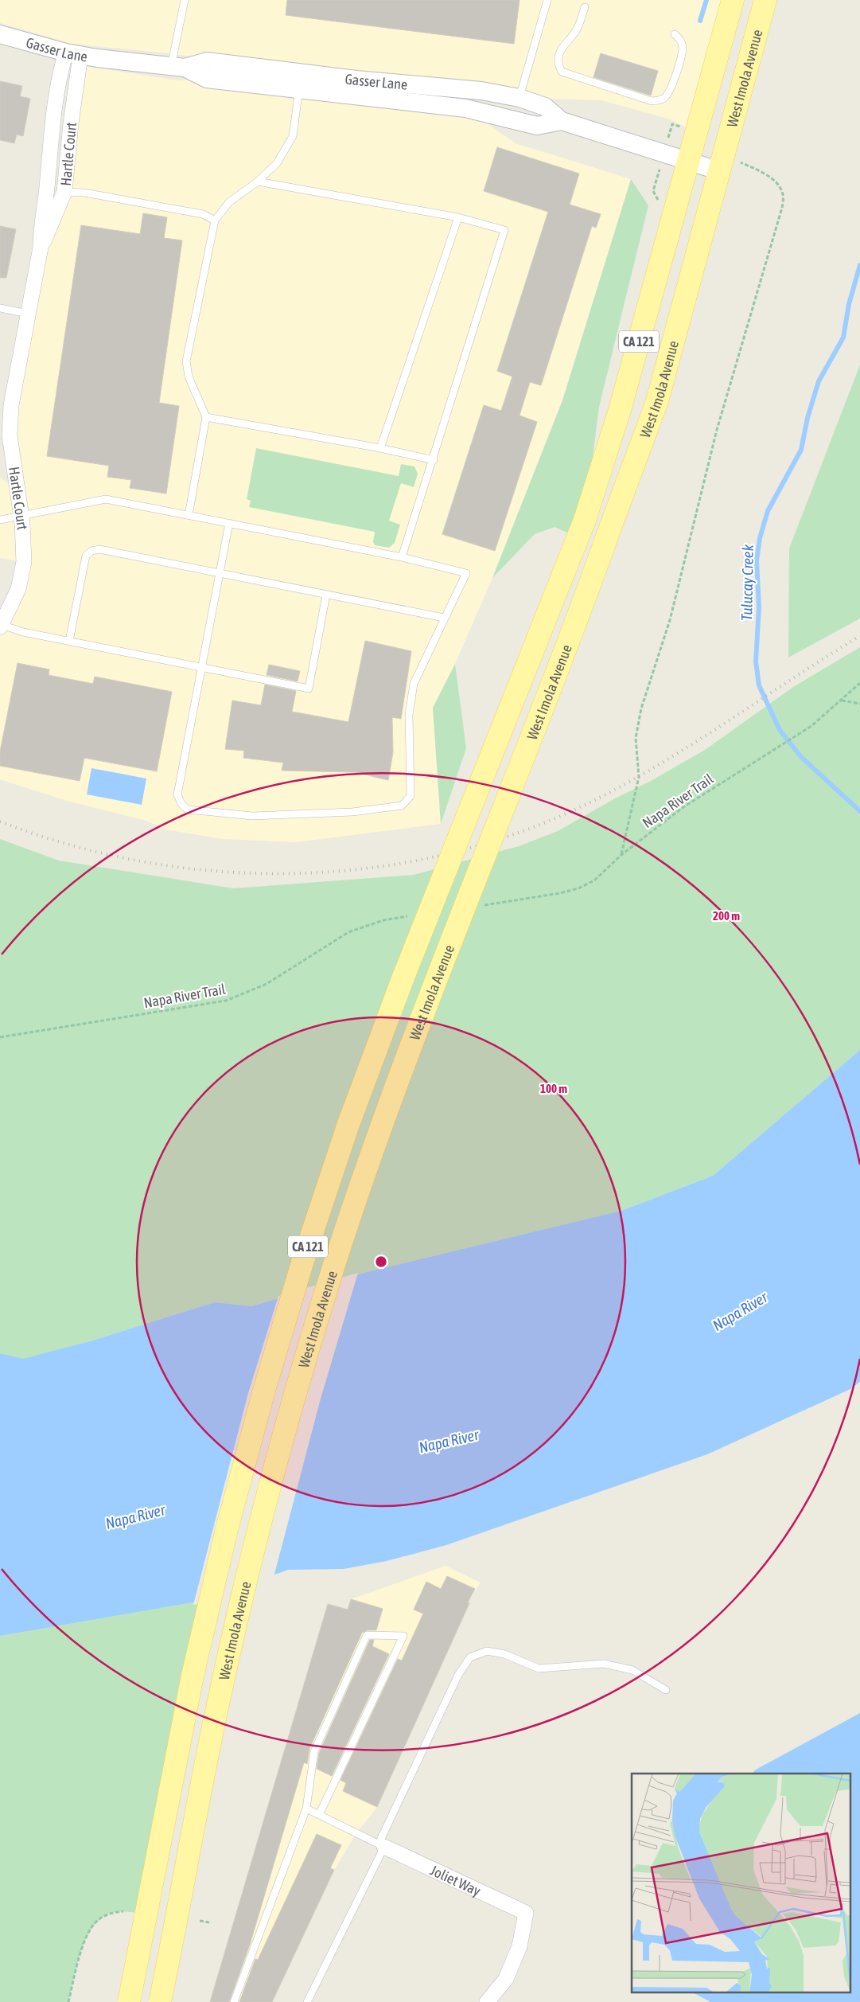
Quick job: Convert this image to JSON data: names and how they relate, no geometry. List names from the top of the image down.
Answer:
{
  "streets": {
    "main road": ["West Imola Avenue", "CA 121"],
    "street": ["Gasser Lane", "Hartle Court", "Joliet Way"],
    "path": ["Napa River Trail"]
  },
  "crossings": [
    ["Gasser Lane", "West Imola Avenue"],
    ["Gasser Lane", "Hartle Court"],
    ["Gasser Lane", "CA 121"]
  ],
  "water": ["Tulucay Creek", "Napa River"],
  "rings": ["200 m", "100 m"]
}
